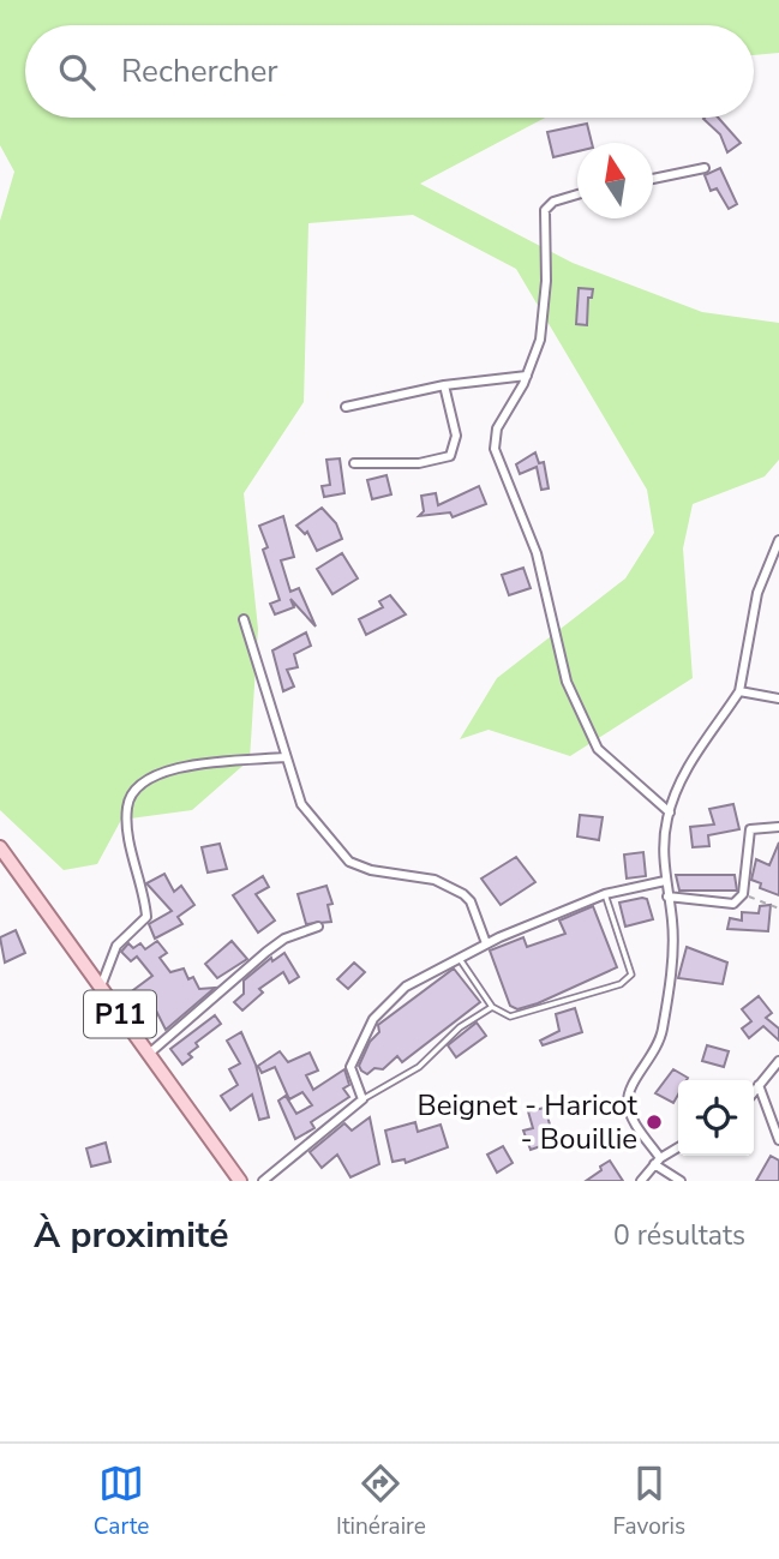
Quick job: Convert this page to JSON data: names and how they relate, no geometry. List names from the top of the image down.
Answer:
{
  "streets": {
    "main road": ["P11"]
  },
  "places": ["Beignet - Haricot - Bouillie"],
  "north": "top",
  "page": {
    "search": "Rechercher",
    "heading": ["À proximité", "0 résultats"],
    "nav": ["Carte", "Itinéraire", "Favoris"]
  }
}
